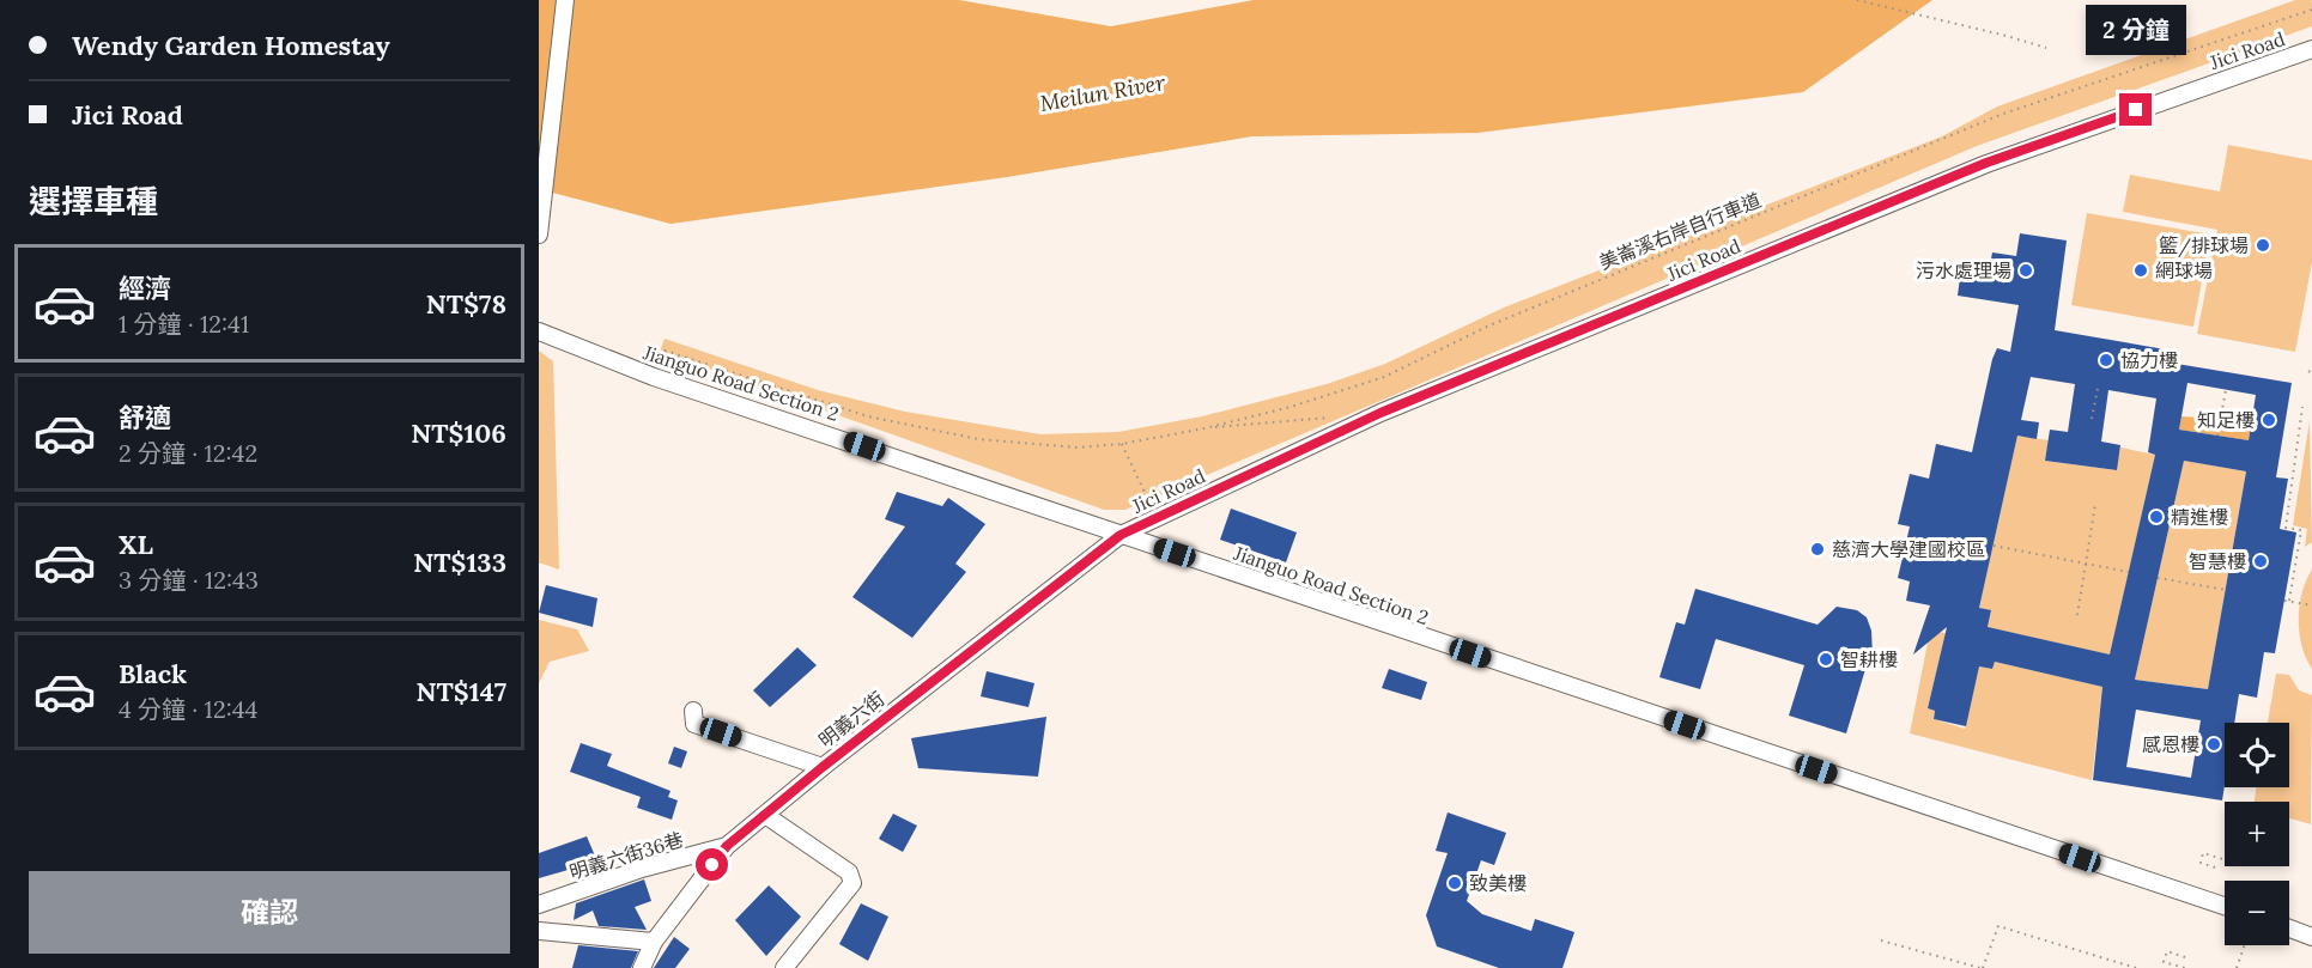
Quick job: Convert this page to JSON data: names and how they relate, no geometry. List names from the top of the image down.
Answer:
{
  "streets": {
    "street": [
      "Jici Road",
      "Jianguo Road Section 2",
      "明義六街",
      "明義六街36巷"
    ],
    "path": ["美崙溪右岸自行車道"]
  },
  "crossings": [
    ["Jici Road", "Jianguo Road Section 2"],
    ["Jici Road", "明義六街"],
    ["Jianguo Road Section 2", "明義六街"],
    ["明義六街", "明義六街36巷"]
  ],
  "water": ["Meilun River"],
  "places": [
    "籃/排球場",
    "污水處理場",
    "網球場",
    "協力樓",
    "知足樓",
    "精進樓",
    "慈濟大學建國校區",
    "智慧樓",
    "智耕樓",
    "感恩樓",
    "致美樓"
  ],
  "page": {
    "banner": ["Wendy Garden Homestay", "Jici Road"],
    "bubble": "2 分鐘",
    "heading": "選擇車種",
    "list": [
      {
        "name": "經濟",
        "note": "1 分鐘 · 12:41",
        "value": "NT$78"
      },
      {
        "name": "舒適",
        "note": "2 分鐘 · 12:42",
        "value": "NT$106"
      },
      {
        "name": "XL",
        "note": "3 分鐘 · 12:43",
        "value": "NT$133"
      },
      {
        "name": "Black",
        "note": "4 分鐘 · 12:44",
        "value": "NT$147"
      }
    ],
    "map_buttons": ["+", "−"],
    "buttons": "確認"
  }
}
